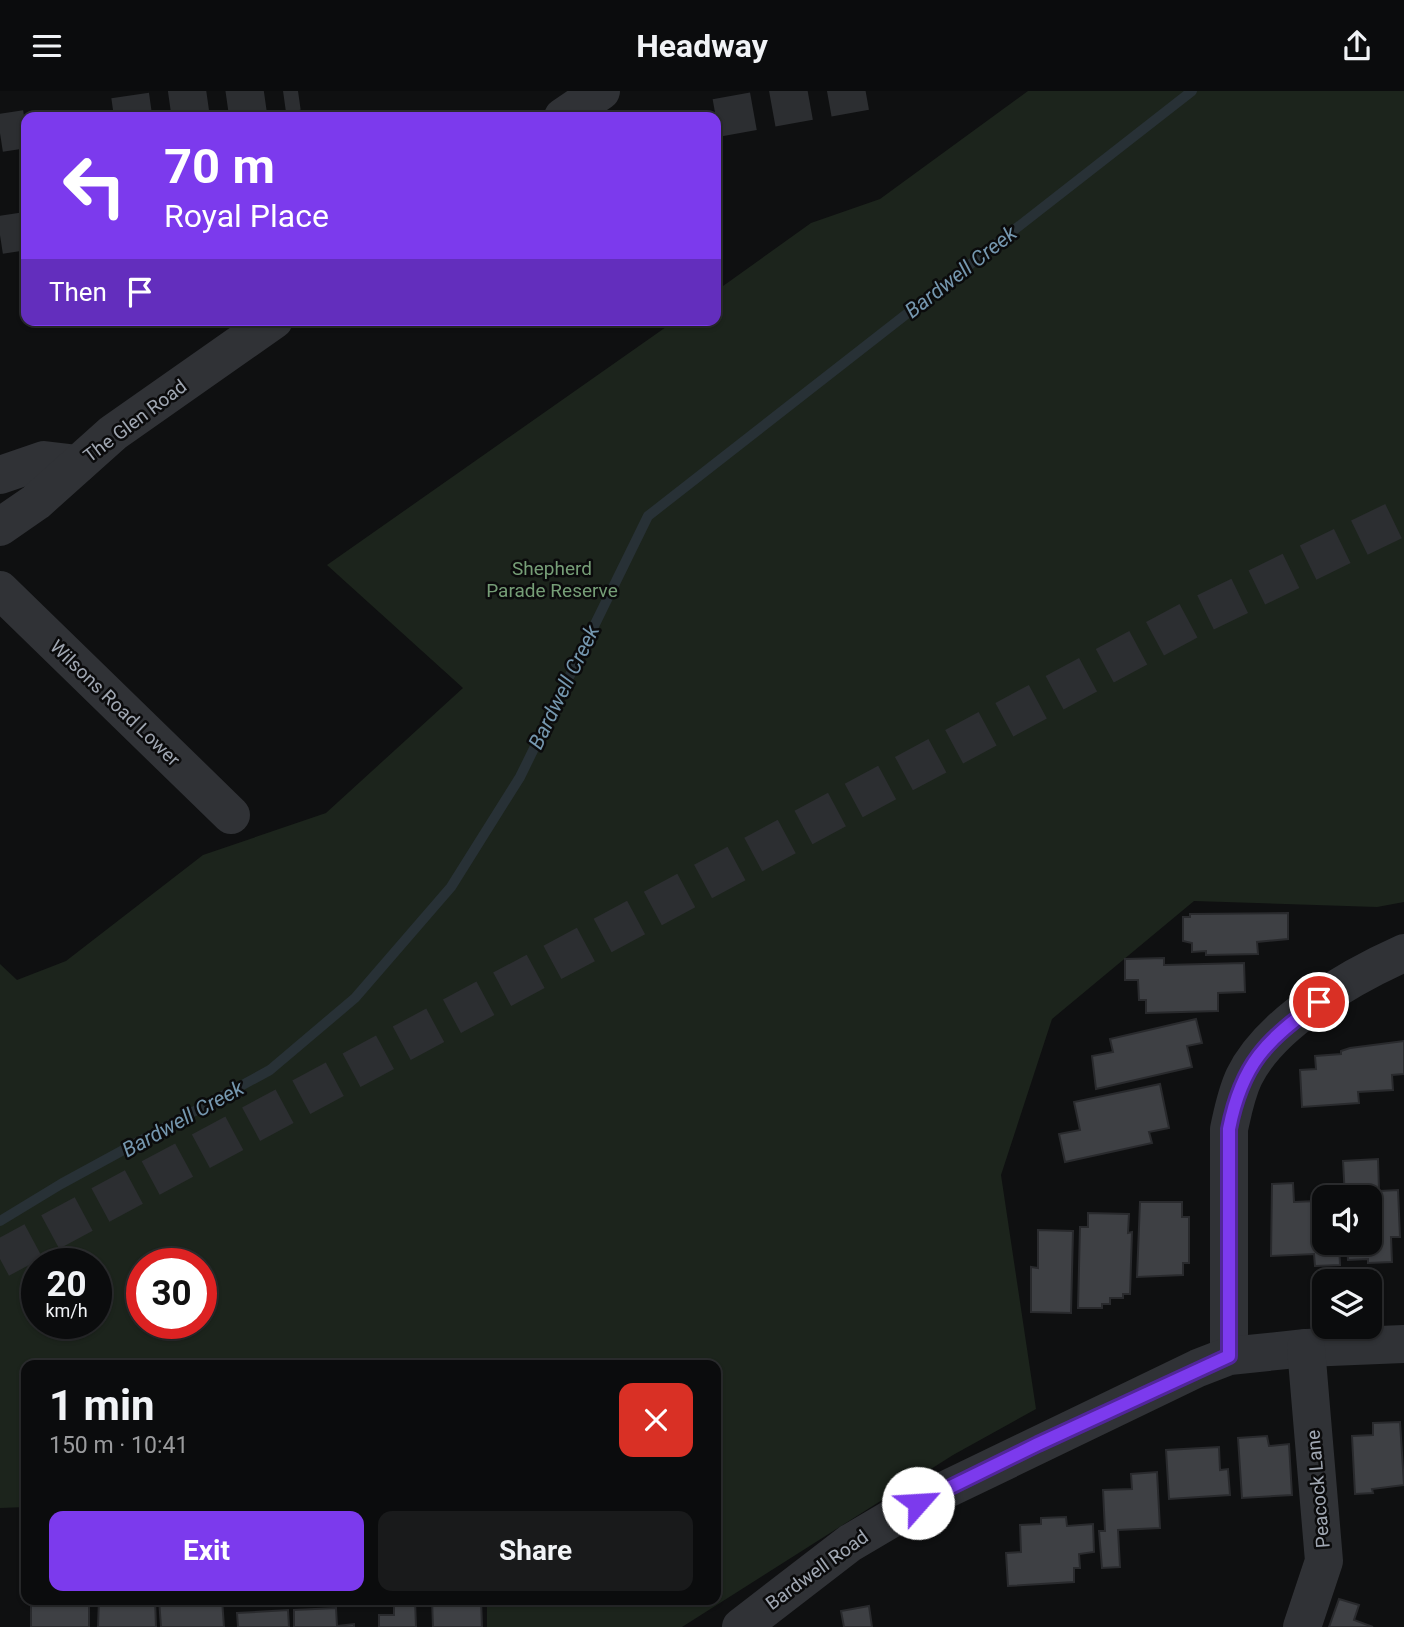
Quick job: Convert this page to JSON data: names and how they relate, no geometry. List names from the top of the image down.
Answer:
{
  "streets": {
    "street": [
      "The Glen Road",
      "Wilsons Road Lower",
      "Peacock Lane",
      "Bardwell Road"
    ]
  },
  "crossings": [
    ["Peacock Lane", "Bardwell Road"]
  ],
  "water": ["Bardwell Creek"],
  "parks": ["Shepherd Parade Reserve"],
  "page": {
    "header": "Headway",
    "turn": ["70 m", "Royal Place"],
    "then": "Then",
    "speed": "20 km/h",
    "limit": "30",
    "heading": ["1 min", "150 m · 10:41"],
    "buttons": ["Exit", "Share"]
  }
}
